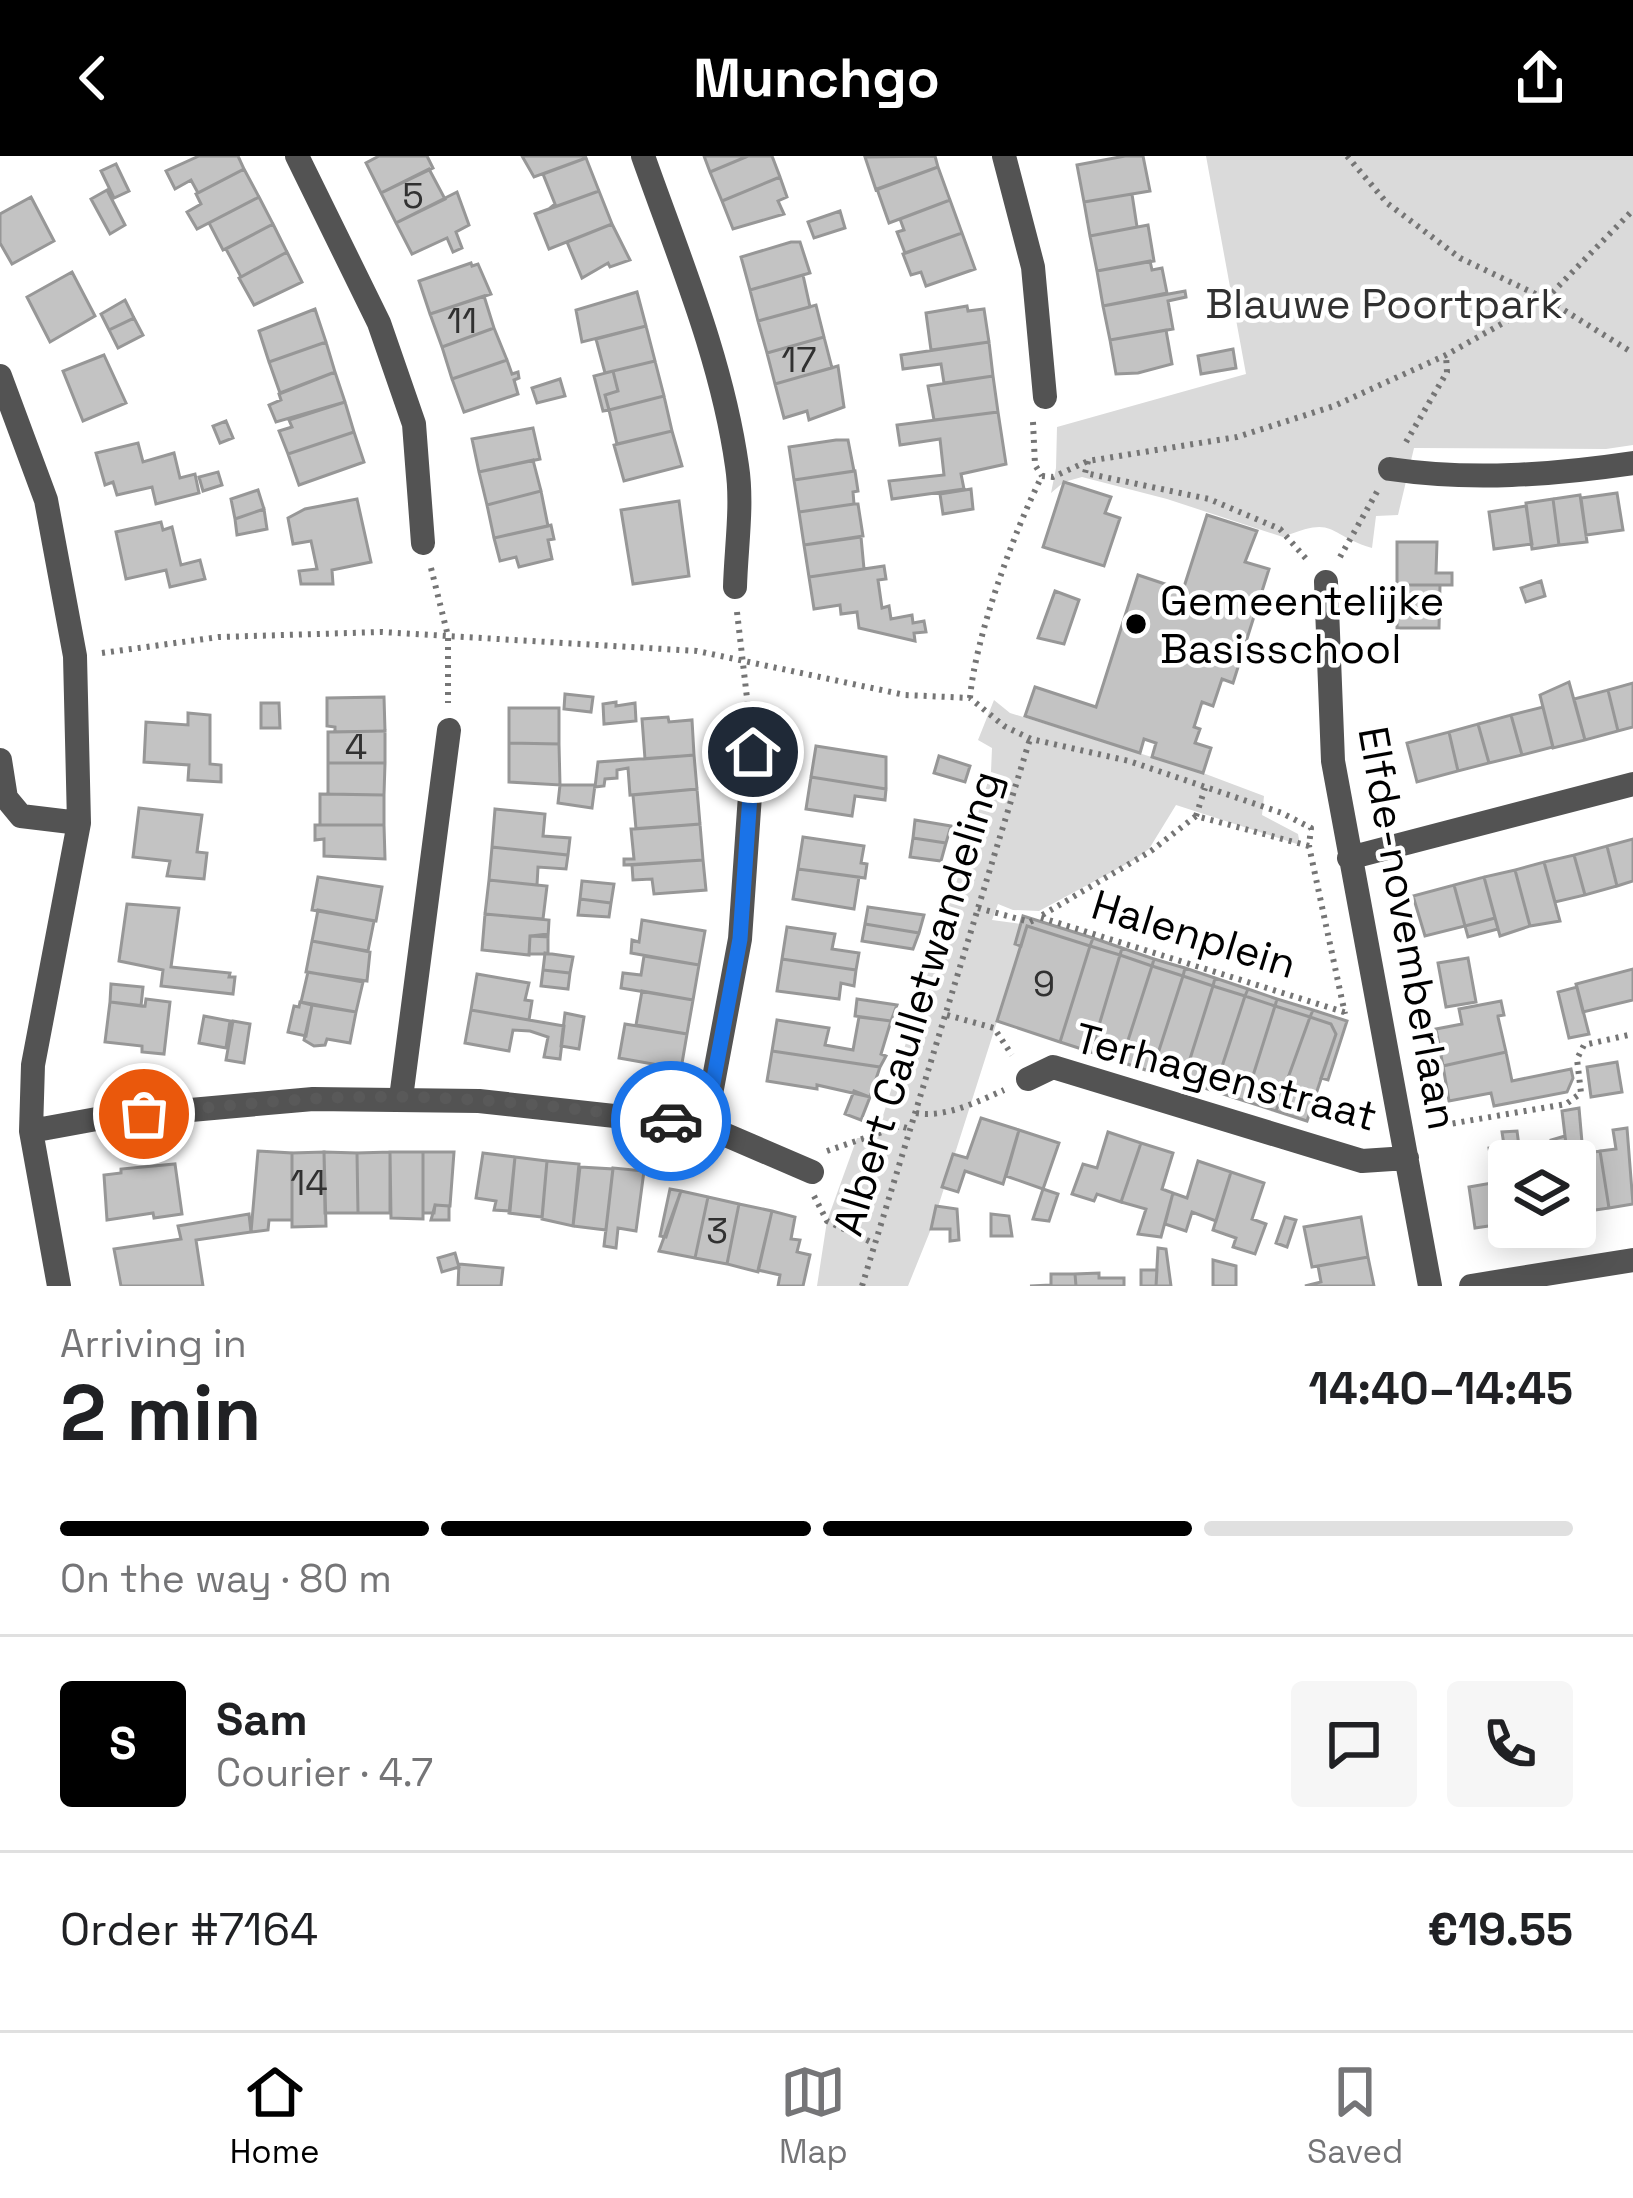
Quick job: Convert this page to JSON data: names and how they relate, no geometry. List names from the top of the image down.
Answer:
{
  "streets": {
    "street": ["Elfde-novemberlaan", "Terhagenstraat"],
    "path": ["Halenplein", "Albert Caulletwandeling"]
  },
  "crossings": [
    ["Elfde-novemberlaan", "Halenplein"],
    ["Elfde-novemberlaan", "Terhagenstraat"]
  ],
  "parks": ["Blauwe Poortpark"],
  "places": ["Gemeentelijke Basisschool"],
  "house_numbers": [
    "5",
    "11",
    "17",
    "4",
    "9",
    "14",
    "3"
  ],
  "page": {
    "header": "Munchgo",
    "heading": ["2 min", "Arriving in", "14:40–14:45"],
    "panel": [
      "Sam",
      "Courier · 4.7",
      "Order #7164",
      "€19.55"
    ],
    "bar": "On the way · 80 m",
    "round": "S",
    "tabs": ["Home", "Map", "Saved"]
  }
}
